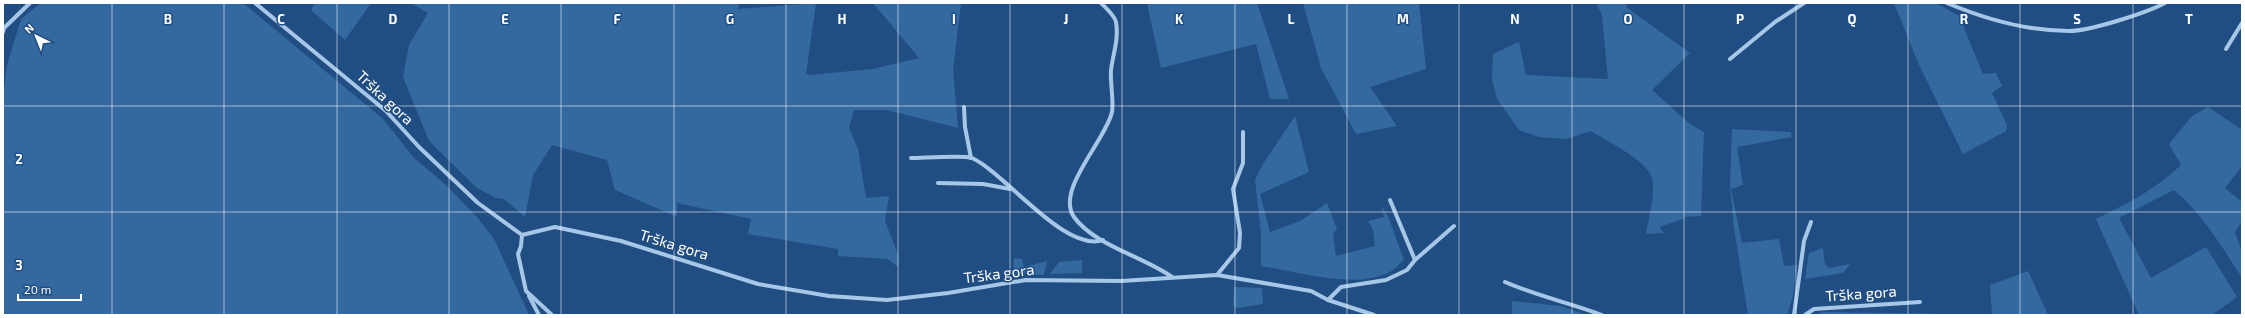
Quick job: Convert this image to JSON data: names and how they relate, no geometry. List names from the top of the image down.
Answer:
{
  "streets": {
    "street": ["Trška gora"]
  },
  "scale_bar": "20 m",
  "north": "top left",
  "grid": {
    "columns": [
      "B",
      "C",
      "D",
      "E",
      "F",
      "G",
      "H",
      "I",
      "J",
      "K",
      "L",
      "M",
      "N",
      "O",
      "P",
      "Q",
      "R",
      "S",
      "T"
    ],
    "rows": ["2", "3"]
  }
}
